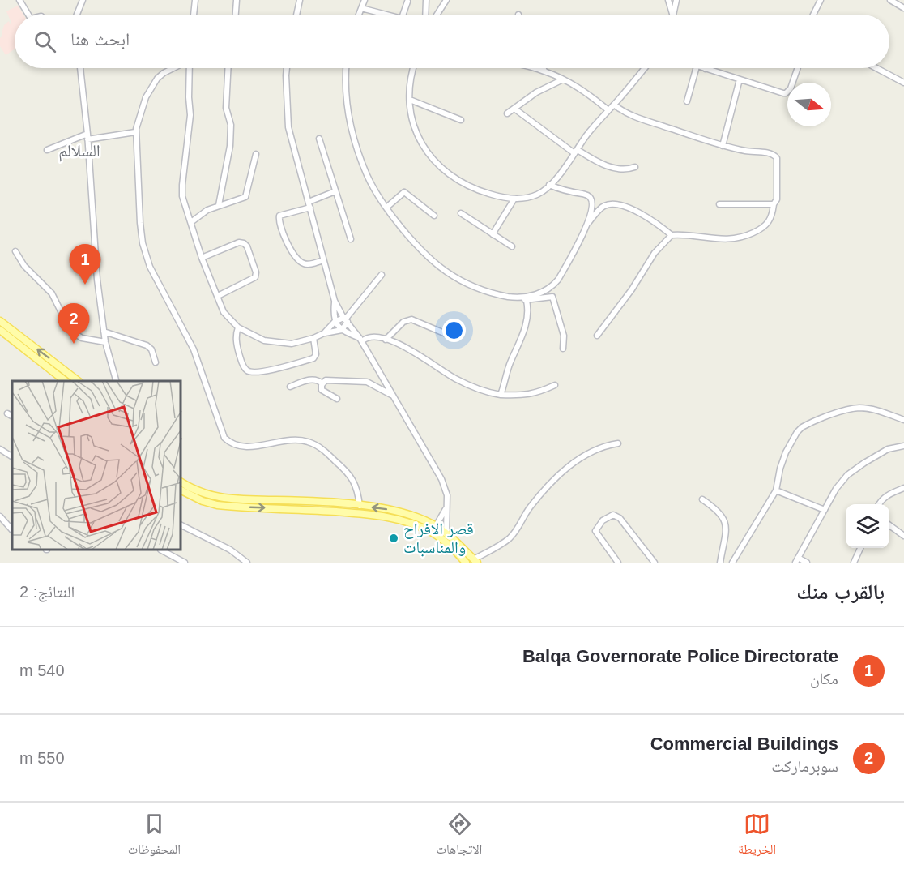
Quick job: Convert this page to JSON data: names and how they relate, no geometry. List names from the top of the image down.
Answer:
{
  "districts": ["السلالم"],
  "places": ["قصر الافراح والمناسبات"],
  "north": "right",
  "page": {
    "search": "ابحث هنا",
    "pins": ["1", "2"],
    "heading": ["بالقرب منك", "النتائج: 2"],
    "list": [
      {
        "mark": "1",
        "name": "Balqa Governorate Police Directorate",
        "note": "مكان",
        "value": "540 m"
      },
      {
        "mark": "2",
        "name": "Commercial Buildings",
        "note": "سوبرماركت",
        "value": "550 m"
      }
    ],
    "nav": ["الخريطة", "الاتجاهات", "المحفوظات"]
  }
}
